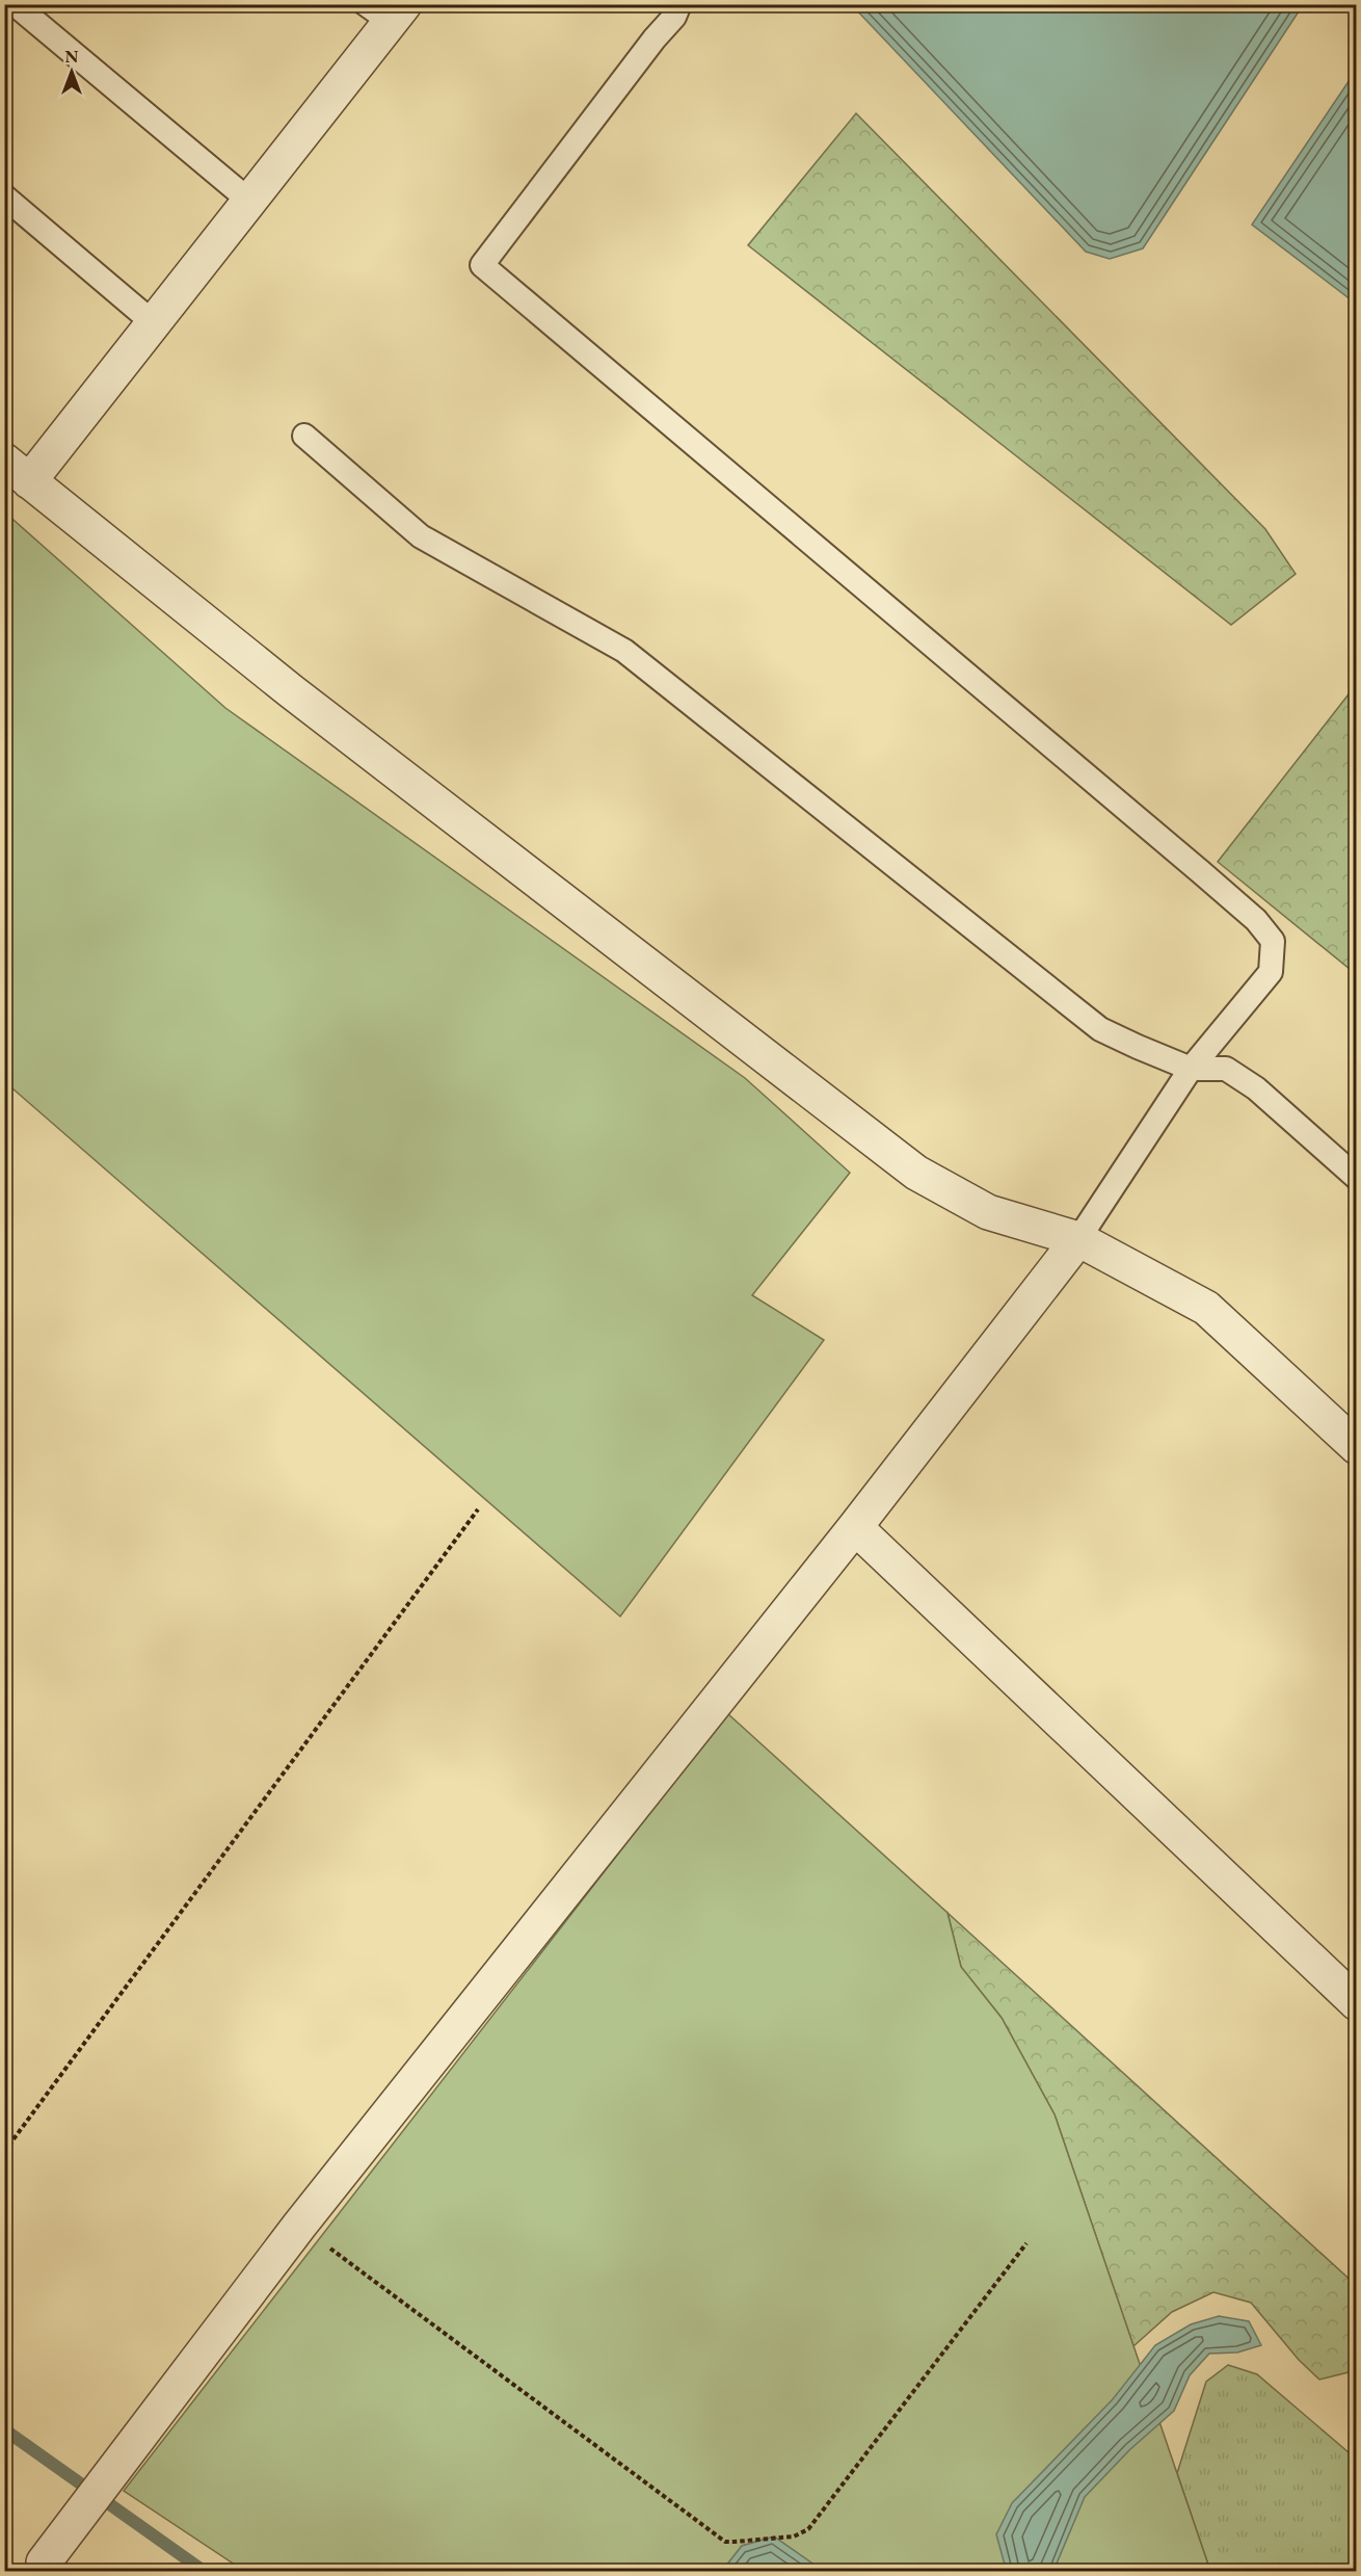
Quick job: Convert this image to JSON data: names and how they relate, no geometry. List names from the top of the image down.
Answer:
{
  "north": "top"
}
